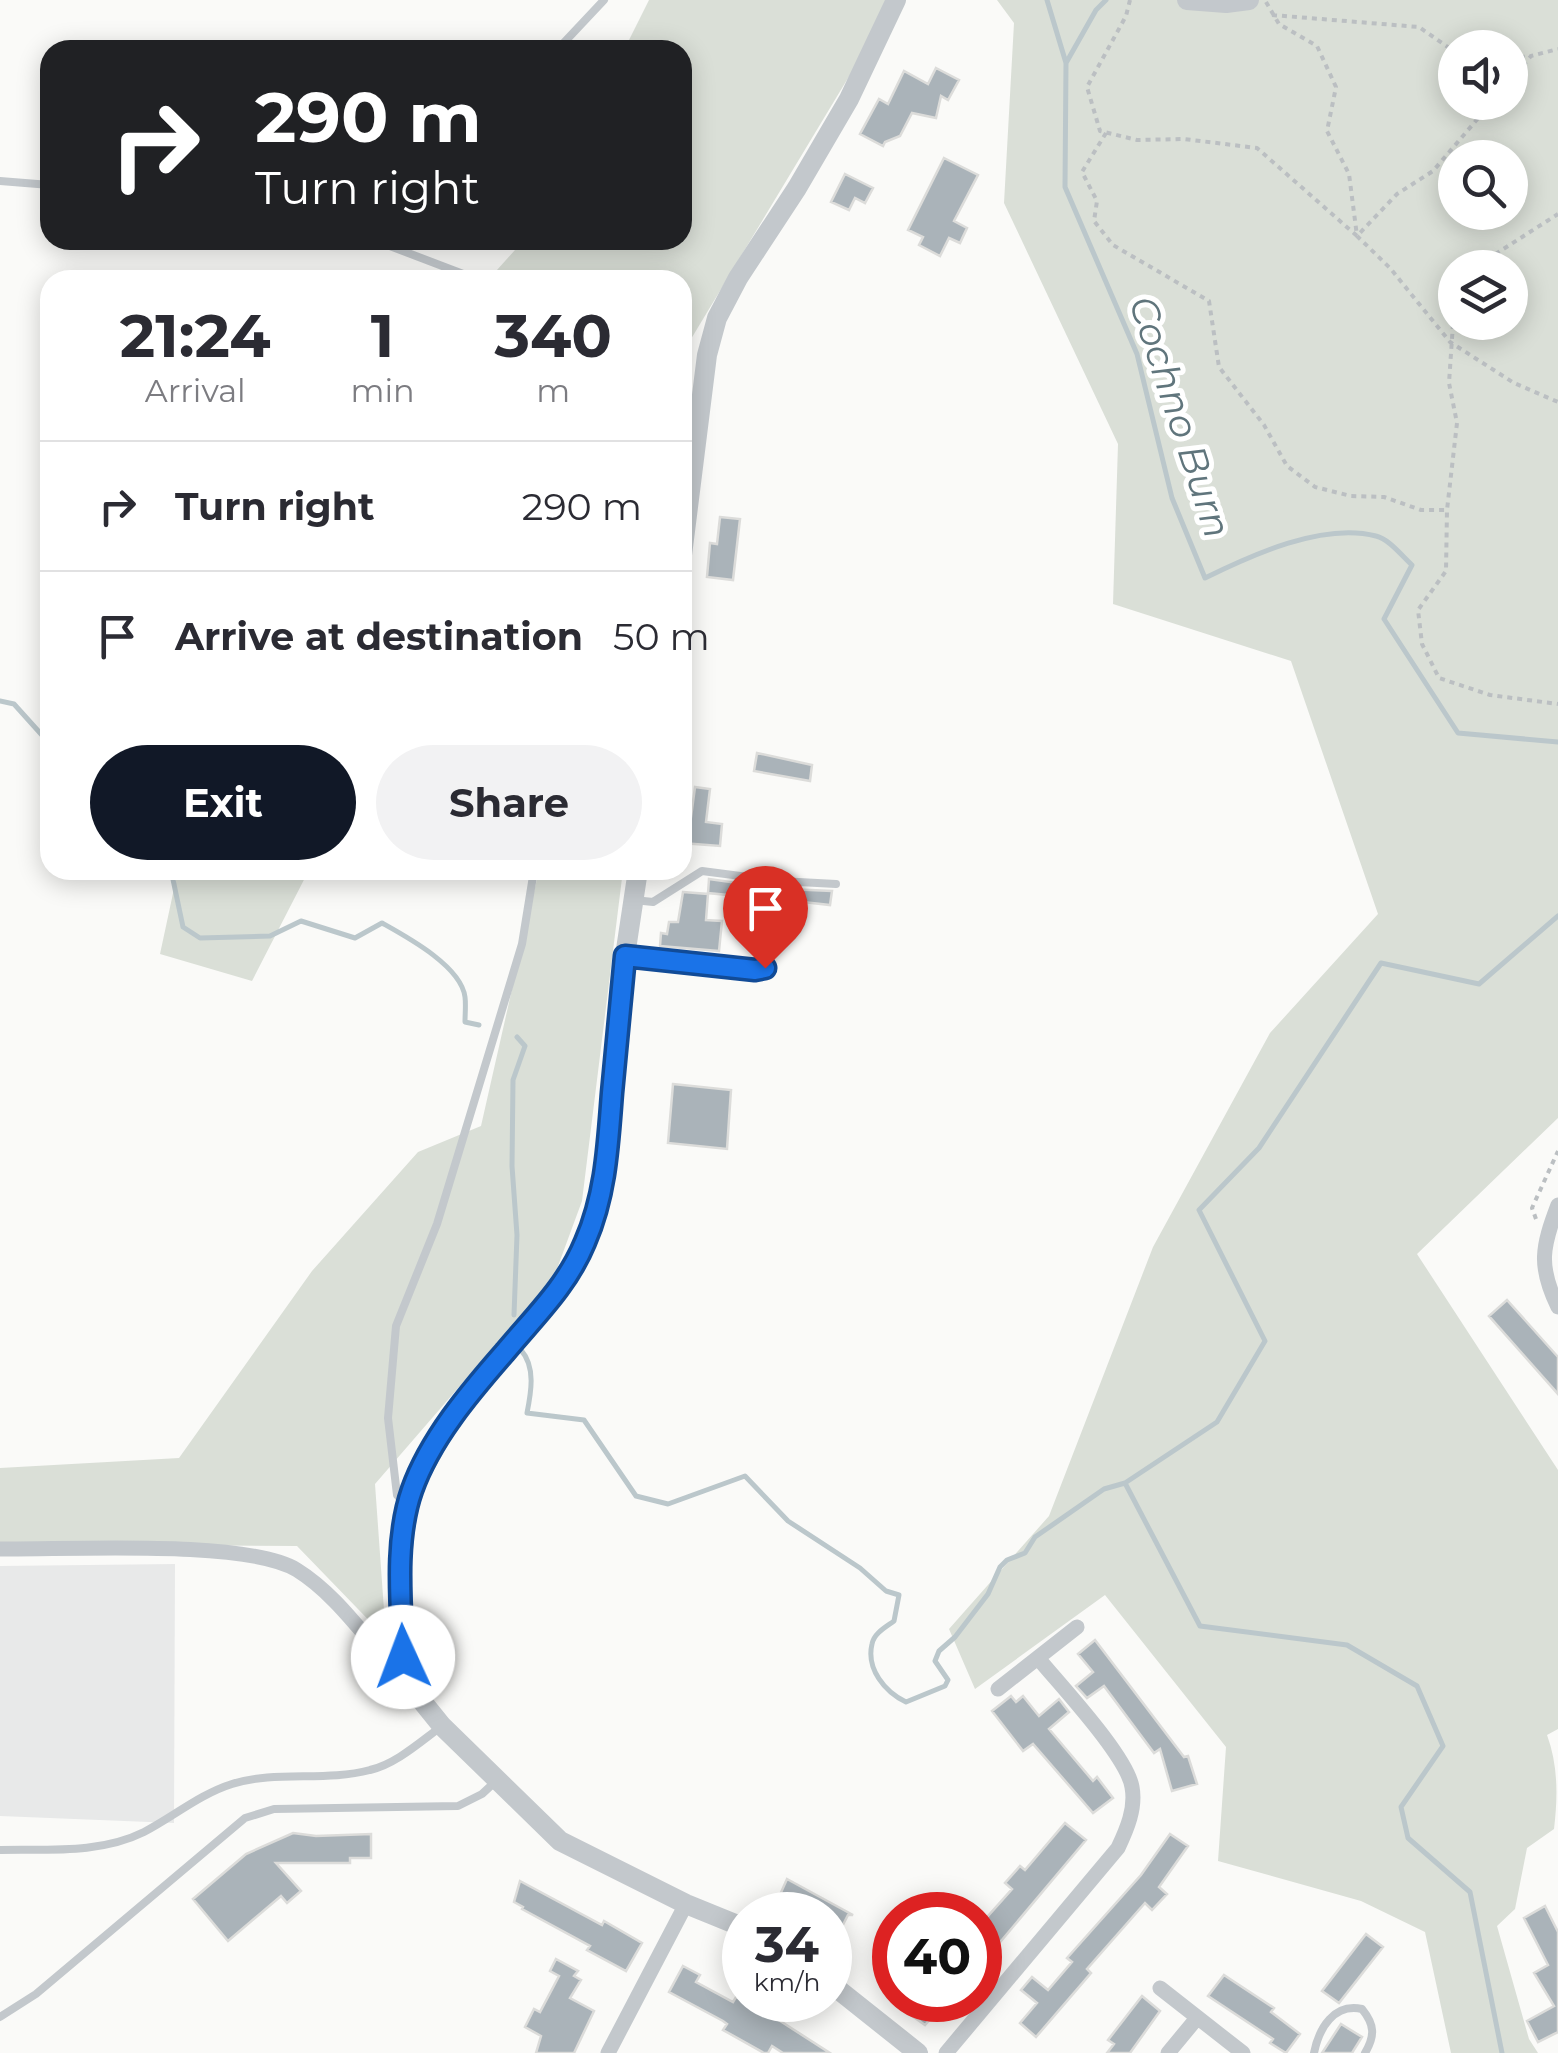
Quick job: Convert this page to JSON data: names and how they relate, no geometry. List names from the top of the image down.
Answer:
{
  "water": ["Cochno Burn"],
  "page": {
    "turn": ["290 m", "Turn right"],
    "eta": [
      "21:24",
      "Arrival",
      "1",
      "min",
      "340",
      "m"
    ],
    "list": [
      {
        "name": "Turn right",
        "value": "290 m"
      },
      {
        "name": "Arrive at destination",
        "value": "50 m"
      }
    ],
    "buttons": ["Exit", "Share"],
    "speed": "34 km/h",
    "limit": "40"
  }
}
